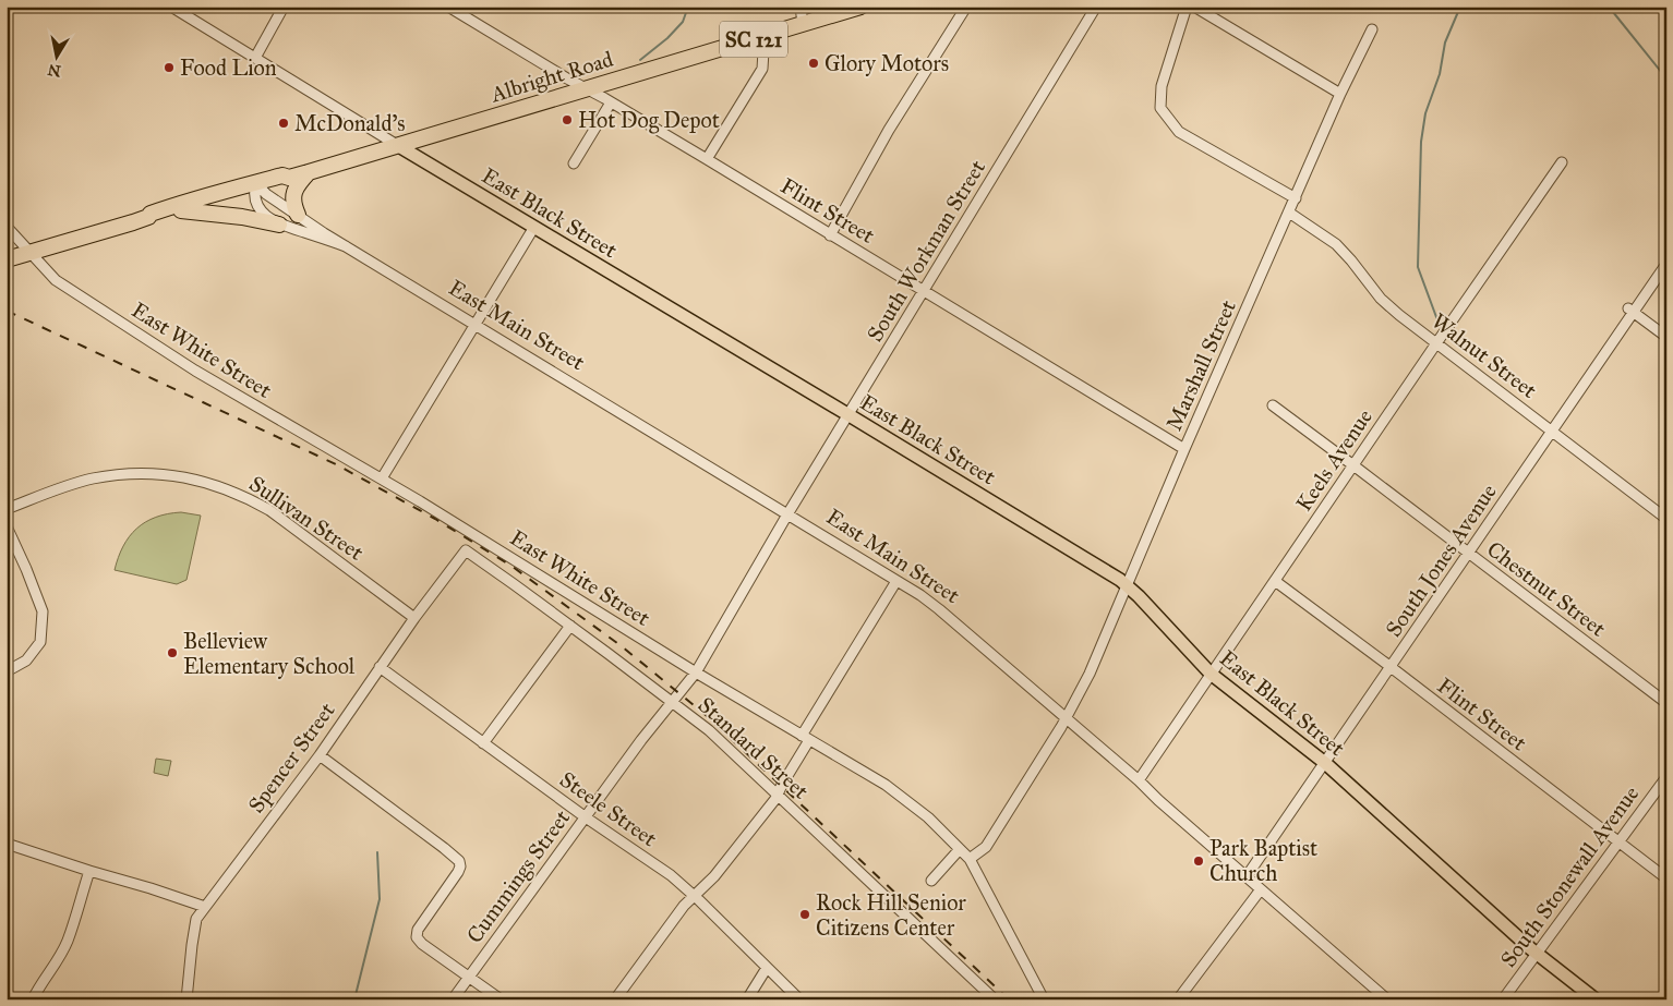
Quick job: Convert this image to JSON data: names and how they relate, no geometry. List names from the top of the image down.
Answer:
{
  "streets": {
    "highway": ["SC 121", "Albright Road"],
    "main road": ["East Black Street"],
    "street": [
      "Flint Street",
      "South Workman Street",
      "East Main Street",
      "East White Street",
      "Walnut Street",
      "Marshall Street",
      "Keels Avenue",
      "Sullivan Street",
      "South Jones Avenue",
      "Chestnut Street",
      "Standard Street",
      "Spencer Street",
      "Steele Street",
      "Cummings Street",
      "South Stonewall Avenue"
    ]
  },
  "crossings": [
    ["Albright Road", "Flint Street"],
    ["Albright Road", "East Black Street"],
    ["Albright Road", "East Main Street"],
    ["Flint Street", "South Workman Street"],
    ["Flint Street", "Marshall Street"],
    ["Flint Street", "Keels Avenue"],
    ["Flint Street", "South Jones Avenue"],
    ["Flint Street", "South Stonewall Avenue"],
    ["East Black Street", "South Workman Street"],
    ["East Black Street", "Marshall Street"],
    ["East Black Street", "Keels Avenue"],
    ["East Black Street", "South Jones Avenue"],
    ["East Black Street", "South Stonewall Avenue"],
    ["South Workman Street", "East Main Street"],
    ["South Workman Street", "East White Street"],
    ["South Workman Street", "Cummings Street"],
    ["East Main Street", "Marshall Street"],
    ["East Main Street", "Keels Avenue"],
    ["East Main Street", "South Jones Avenue"],
    ["East White Street", "Marshall Street"],
    ["East White Street", "Cummings Street"],
    ["Walnut Street", "Marshall Street"],
    ["Walnut Street", "Keels Avenue"],
    ["Walnut Street", "South Jones Avenue"],
    ["Keels Avenue", "Chestnut Street"],
    ["Sullivan Street", "Spencer Street"],
    ["South Jones Avenue", "Chestnut Street"],
    ["Standard Street", "Spencer Street"],
    ["Standard Street", "Cummings Street"],
    ["Spencer Street", "Steele Street"],
    ["Steele Street", "Cummings Street"]
  ],
  "places": [
    "Glory Motors",
    "Food Lion",
    "Hot Dog Depot",
    "McDonald's",
    "Belleview Elementary School",
    "Park Baptist Church",
    "Rock Hill Senior Citizens Center"
  ],
  "north": "bottom"
}
